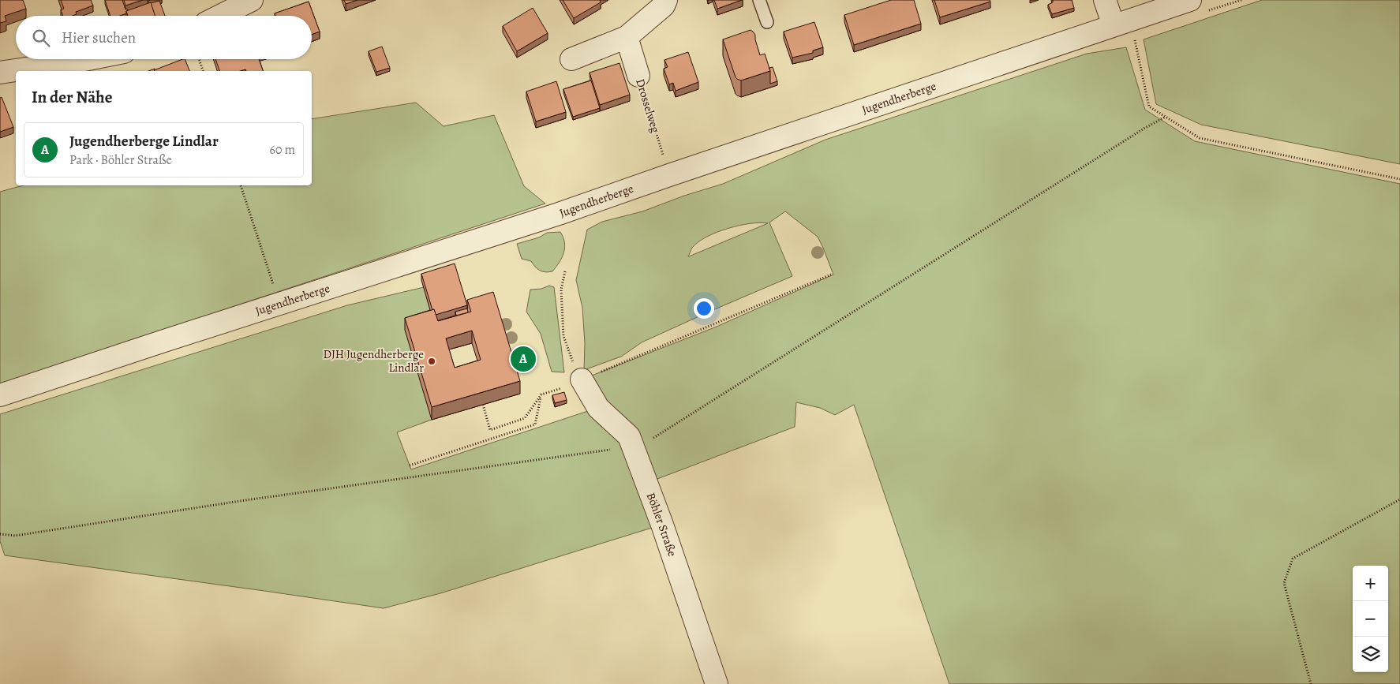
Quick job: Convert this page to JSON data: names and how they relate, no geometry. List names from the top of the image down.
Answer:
{
  "streets": {
    "street": ["Jugendherberge", "Drosselweg", "Böhler Straße"]
  },
  "crossings": [
    ["Jugendherberge", "Drosselweg"]
  ],
  "places": ["DJH Jugendherberge Lindlar"],
  "page": {
    "search": "Hier suchen",
    "heading": "In der Nähe",
    "list": [
      {
        "mark": "A",
        "name": "Jugendherberge Lindlar",
        "note": "Park · Böhler Straße",
        "value": "60 m"
      }
    ],
    "pins": "A",
    "map_buttons": ["+", "−"]
  }
}
